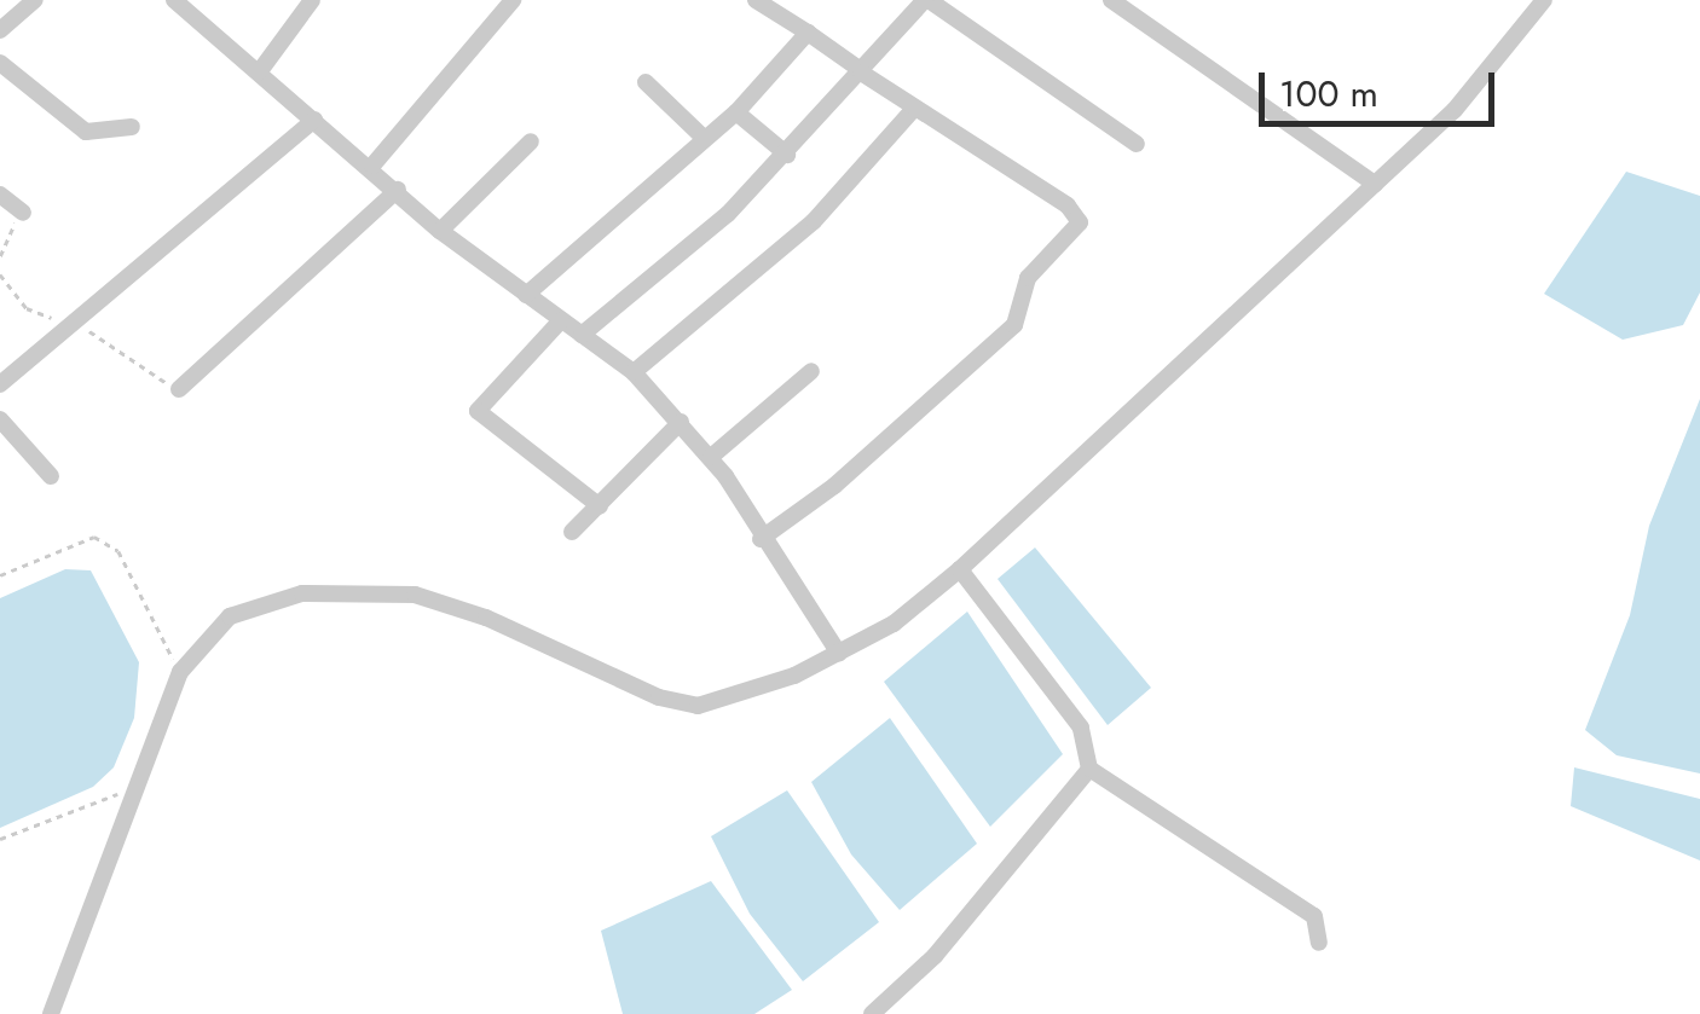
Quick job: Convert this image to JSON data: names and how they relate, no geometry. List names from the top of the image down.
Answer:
{
  "scale_bar": "100 m"
}
